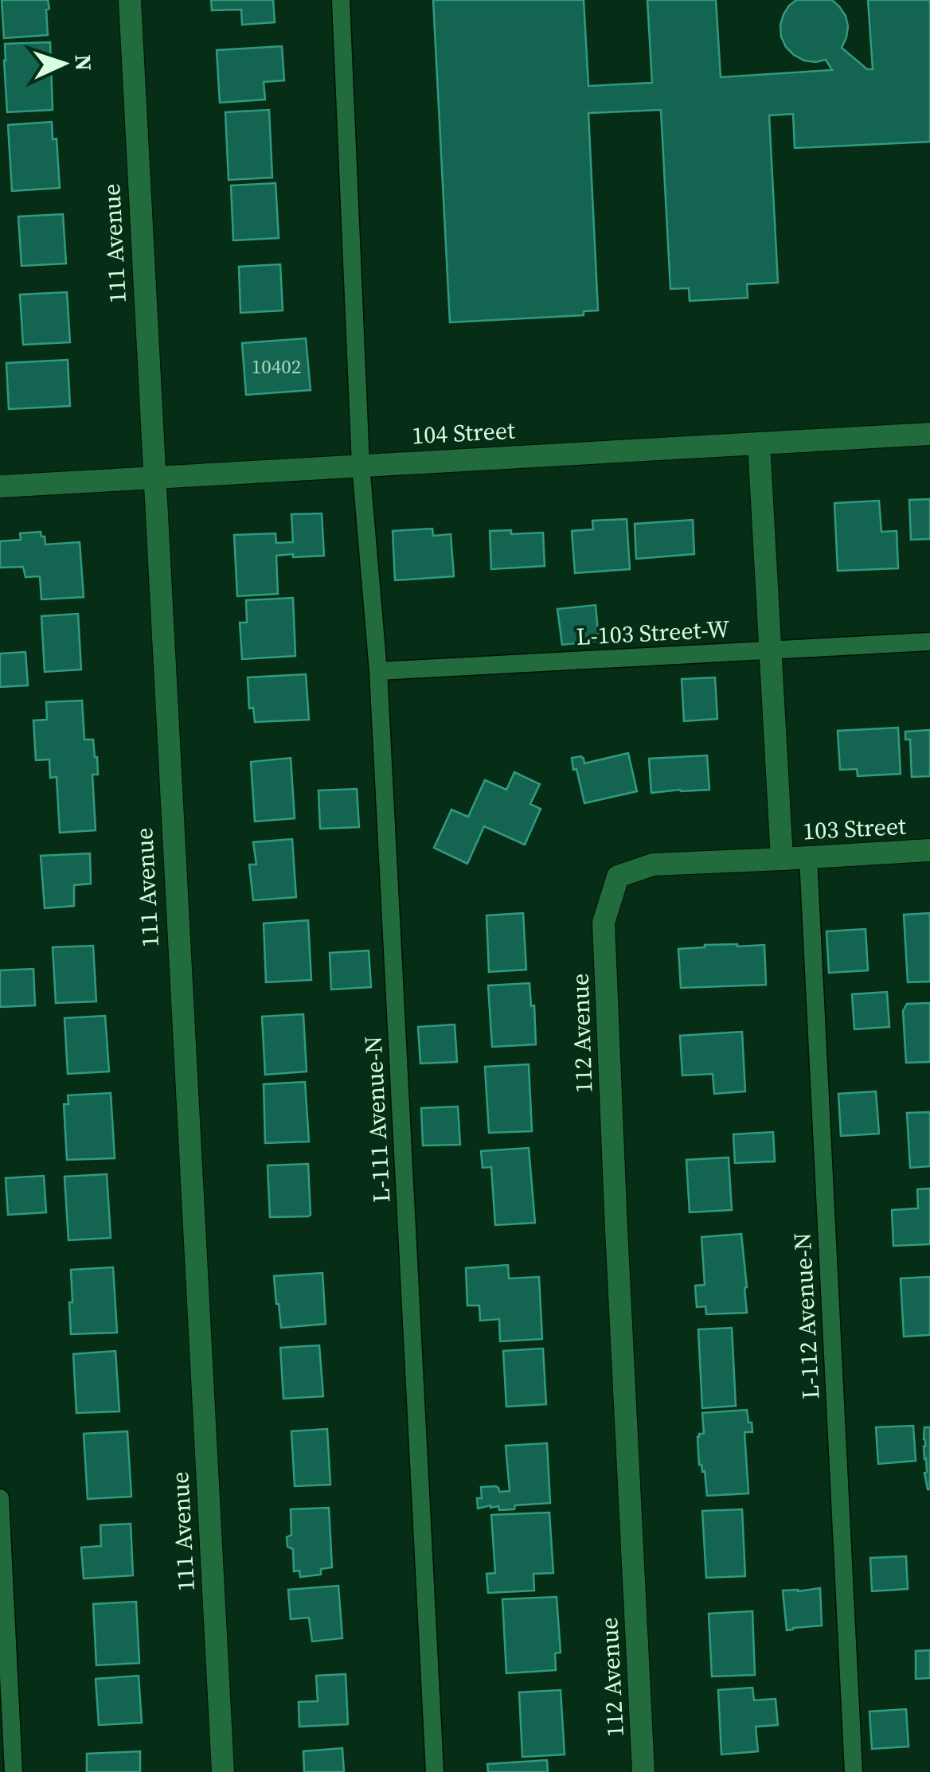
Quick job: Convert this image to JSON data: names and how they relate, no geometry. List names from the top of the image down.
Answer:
{
  "streets": {
    "street": [
      "111 Avenue",
      "104 Street",
      "103 Street",
      "112 Avenue"
    ],
    "lane": ["L-103 Street-W", "L-111 Avenue-N", "L-112 Avenue-N"]
  },
  "crossings": [
    ["111 Avenue", "104 Street"],
    ["104 Street", "L-111 Avenue-N"],
    ["L-103 Street-W", "L-111 Avenue-N"],
    ["103 Street", "112 Avenue"],
    ["103 Street", "L-112 Avenue-N"]
  ],
  "house_numbers": ["10402"],
  "north": "right"
}
